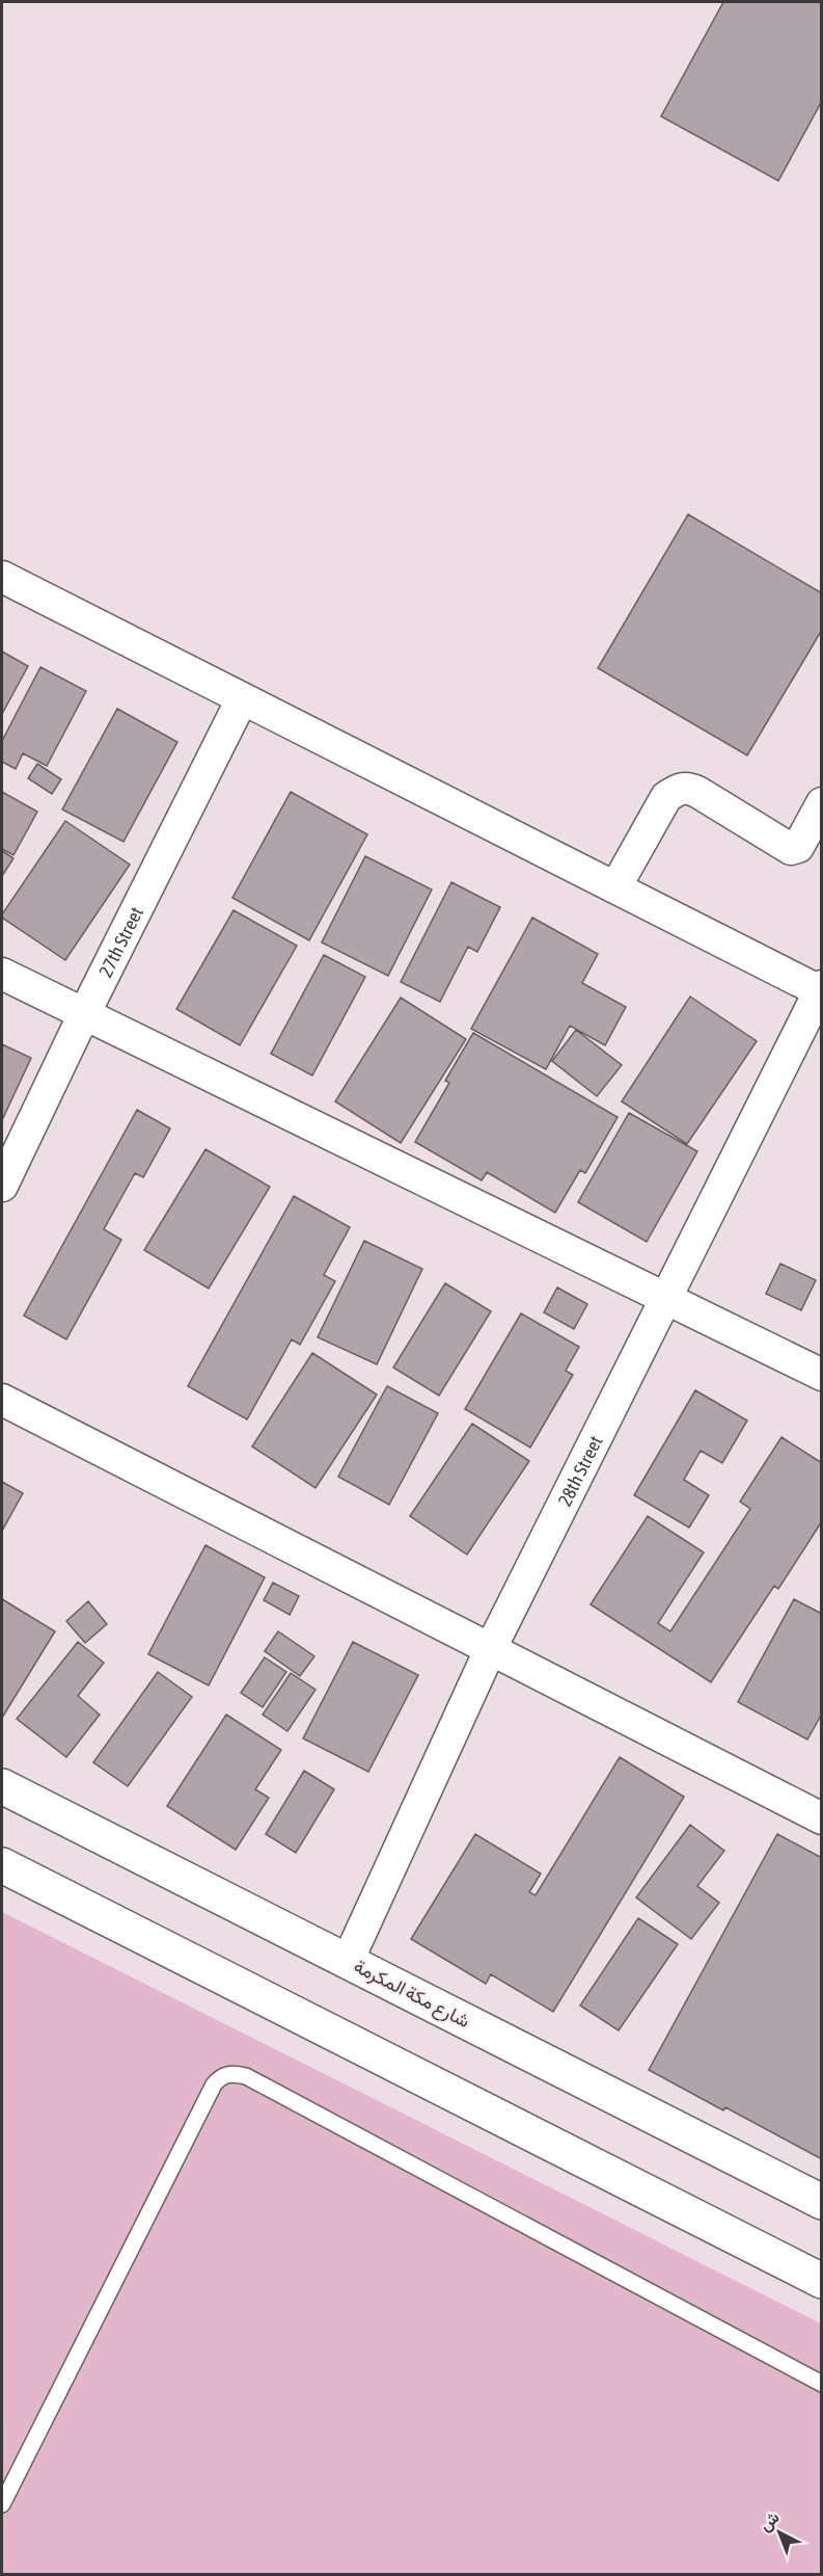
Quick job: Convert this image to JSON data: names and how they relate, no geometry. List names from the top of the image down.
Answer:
{
  "streets": {
    "main road": ["شارع مكة المكرمة"],
    "street": ["27th Street", "28th Street"]
  },
  "crossings": [
    ["28th Street", "شارع مكة المكرمة"]
  ],
  "north": "top left"
}
